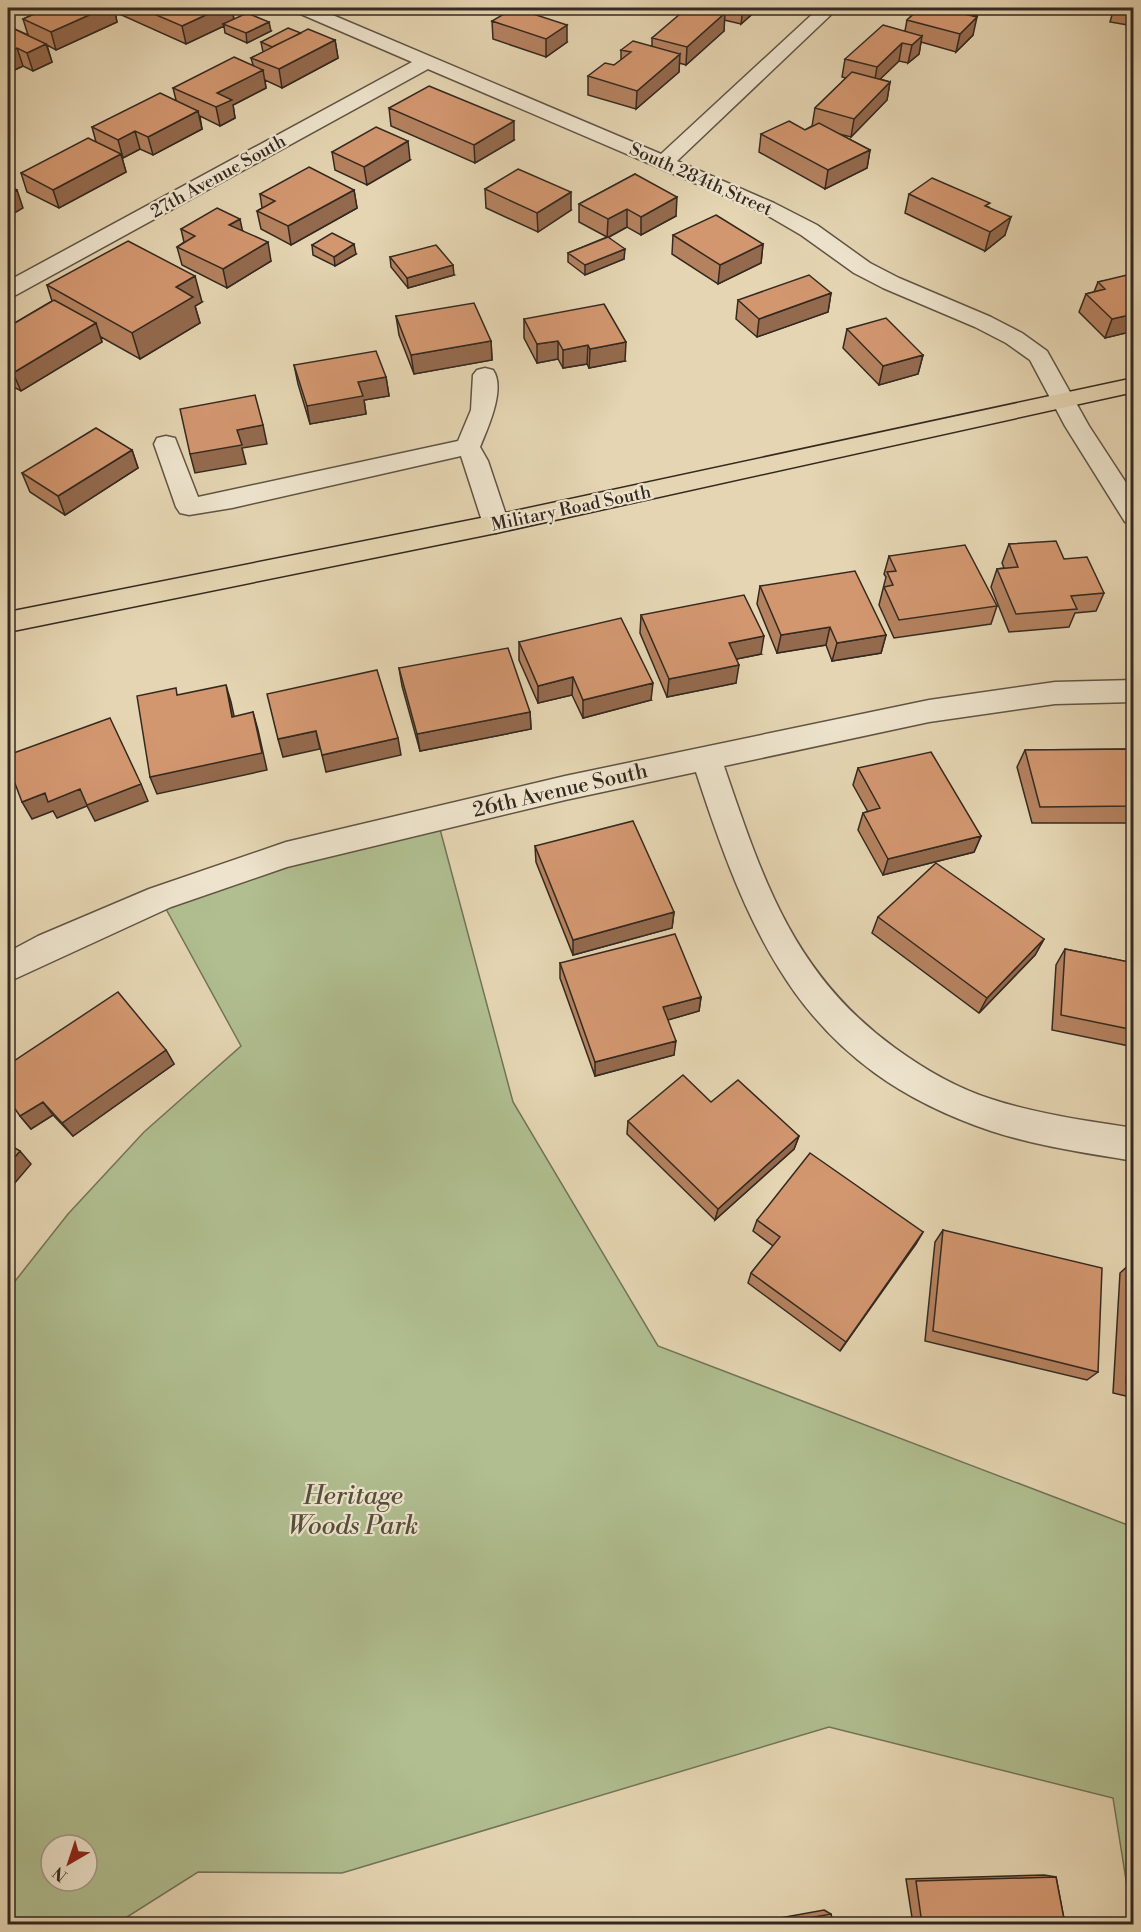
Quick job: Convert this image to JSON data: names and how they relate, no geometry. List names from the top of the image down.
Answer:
{
  "streets": {
    "main road": ["Military Road South"],
    "street": ["27th Avenue South", "South 284th Street", "26th Avenue South"]
  },
  "crossings": [
    ["27th Avenue South", "South 284th Street"],
    ["South 284th Street", "Military Road South"]
  ],
  "parks": ["Heritage Woods Park"],
  "north": "bottom left"
}
